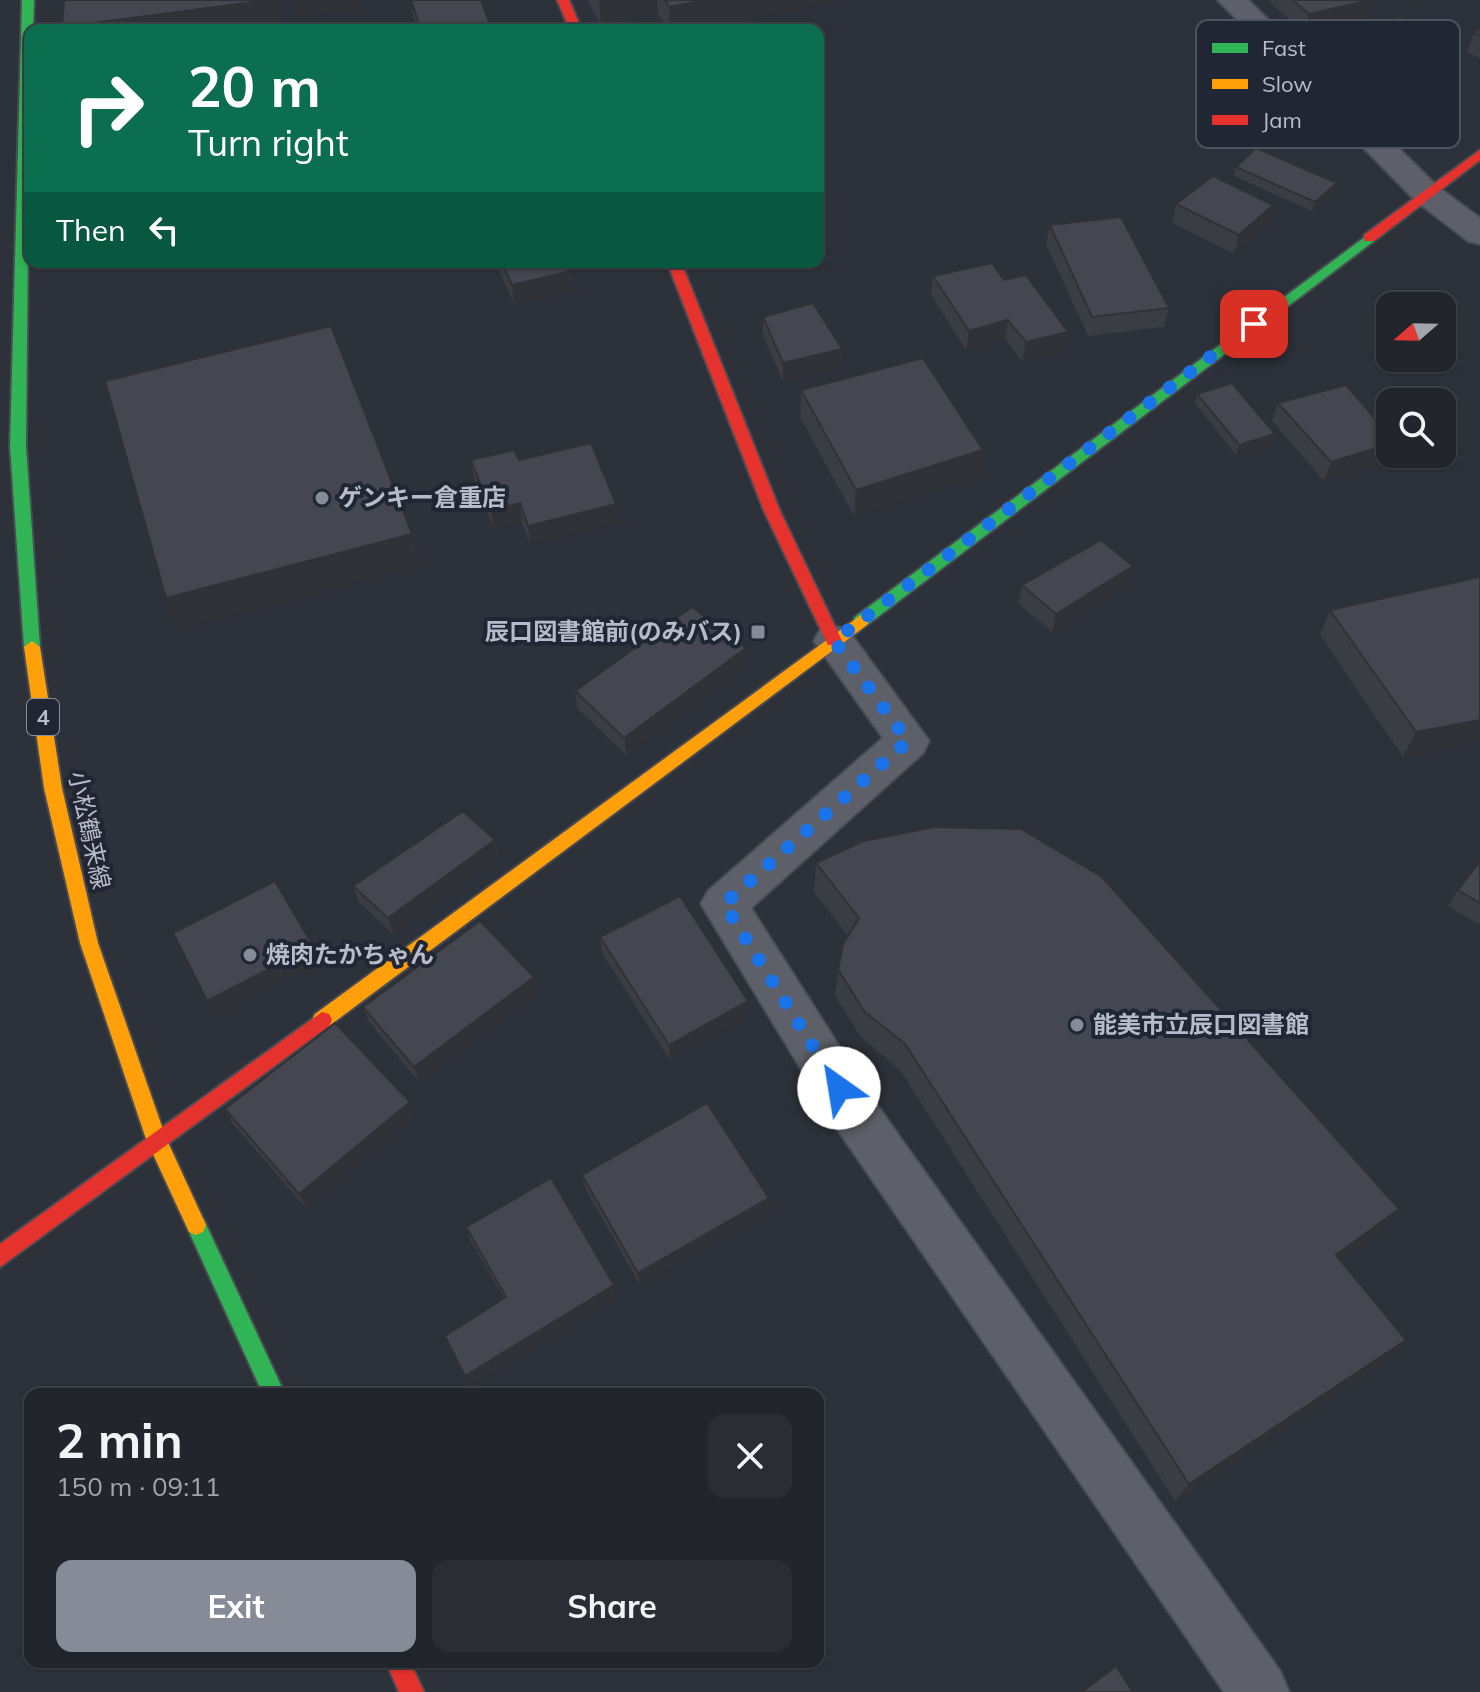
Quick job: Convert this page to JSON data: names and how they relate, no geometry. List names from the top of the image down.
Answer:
{
  "streets": {
    "street": ["4", "小松鶴来線"]
  },
  "places": {
    "other": ["ゲンキー倉重店", "焼肉たかちゃん", "能美市立辰口図書館"],
    "transit": ["辰口図書館前(のみバス)"]
  },
  "legend": ["Fast", "Slow", "Jam"],
  "north": "left",
  "page": {
    "turn": ["20 m", "Turn right"],
    "then": "Then",
    "heading": ["2 min", "150 m · 09:11"],
    "buttons": ["Exit", "Share"]
  }
}
